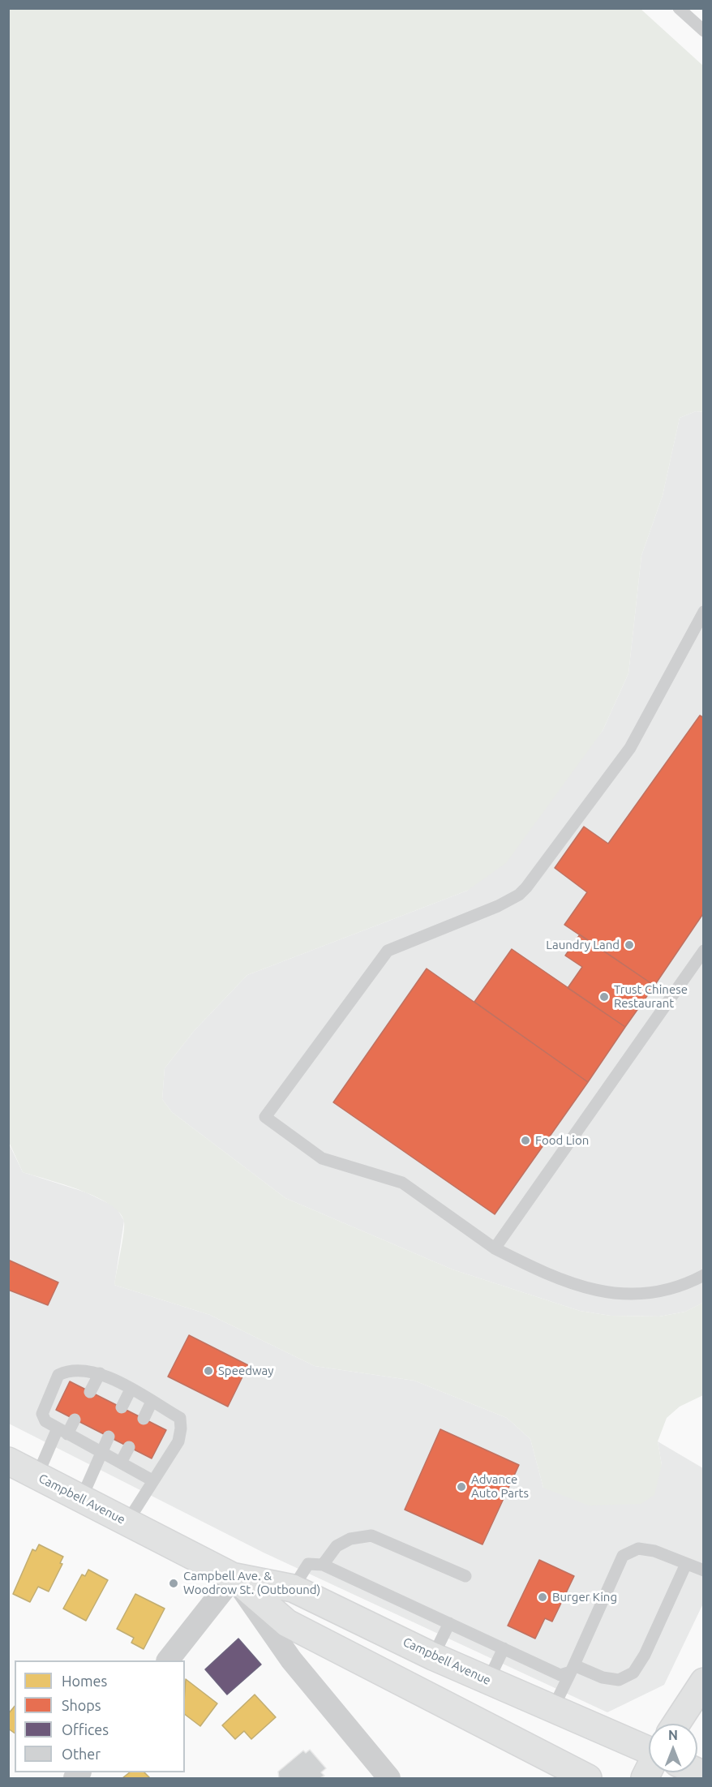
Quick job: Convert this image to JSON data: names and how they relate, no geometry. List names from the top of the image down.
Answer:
{
  "streets": {
    "main road": ["Campbell Avenue"]
  },
  "places": [
    "Laundry Land",
    "Trust Chinese Restaurant",
    "Food Lion",
    "Speedway",
    "Advance Auto Parts",
    "Campbell Ave. & Woodrow St. (Outbound)",
    "Burger King"
  ],
  "legend": [
    "Homes",
    "Shops",
    "Offices",
    "Other"
  ],
  "north": "top"
}
